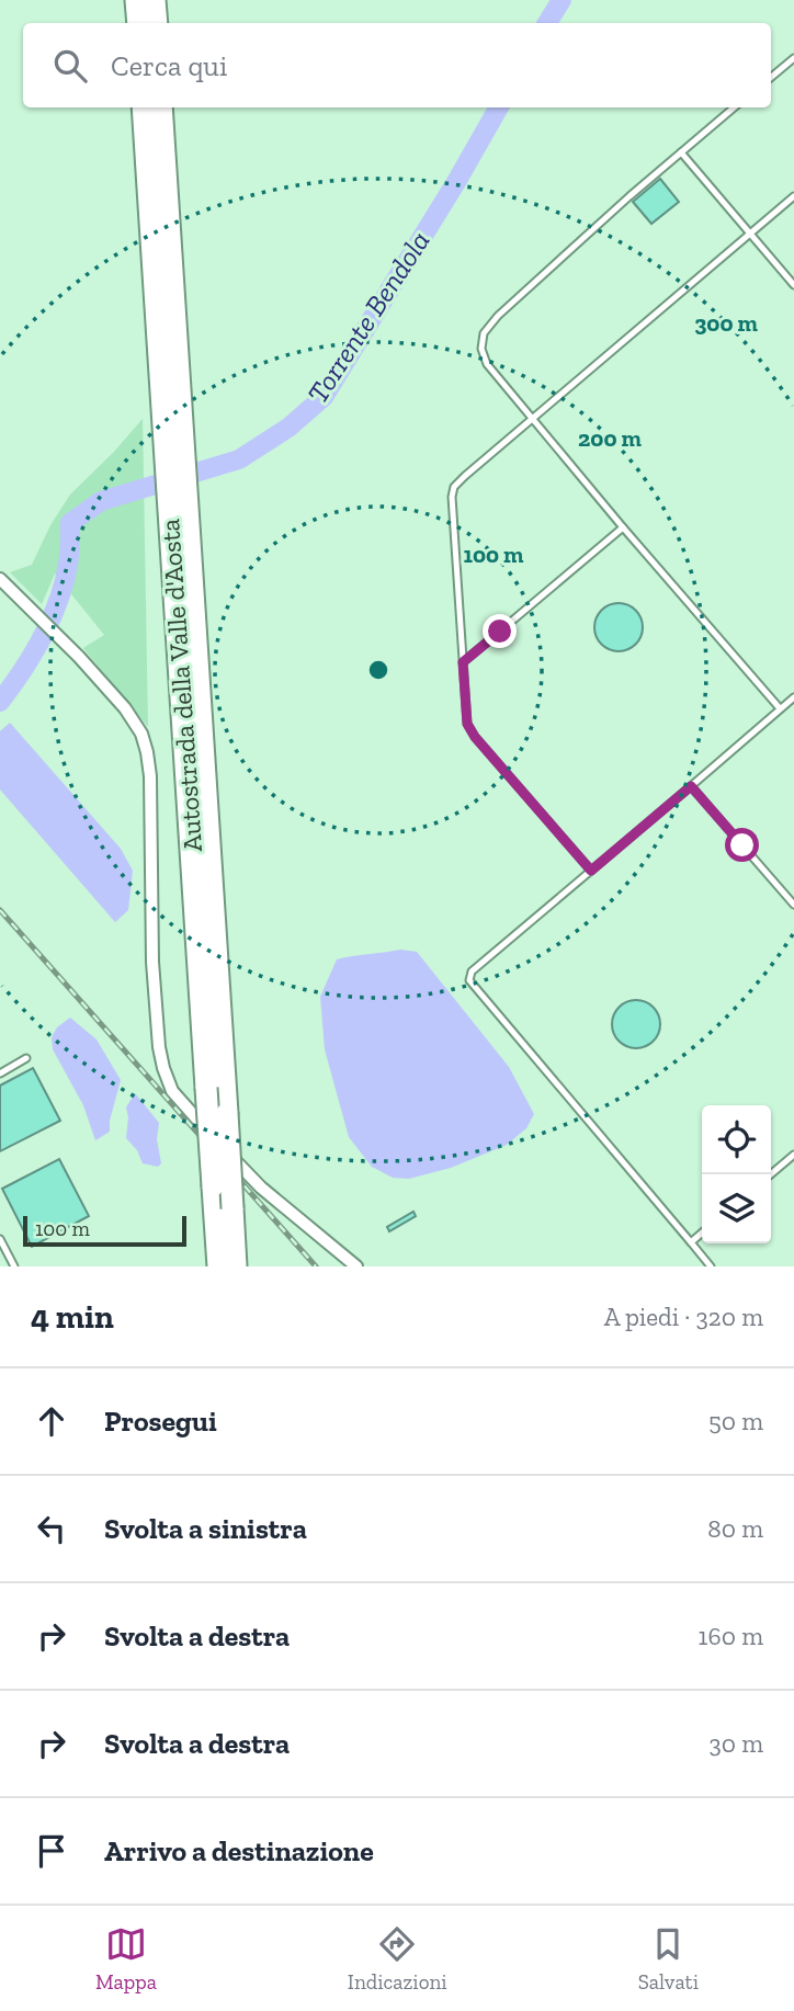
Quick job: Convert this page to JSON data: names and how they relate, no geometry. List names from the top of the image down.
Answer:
{
  "streets": {
    "highway": ["Autostrada della Valle d'Aosta"]
  },
  "water": ["Torrente Bendola"],
  "scale_bar": "100 m",
  "page": {
    "search": "Cerca qui",
    "scale": "100 m",
    "heading": ["4 min", "A piedi · 320 m"],
    "list": [
      ["Prosegui", "50 m"],
      ["Svolta a sinistra", "80 m"],
      ["Svolta a destra", "160 m"],
      ["Svolta a destra", "30 m"],
      "Arrivo a destinazione"
    ],
    "nav": ["Mappa", "Indicazioni", "Salvati"]
  },
  "rings": ["300 m", "200 m", "100 m"]
}
